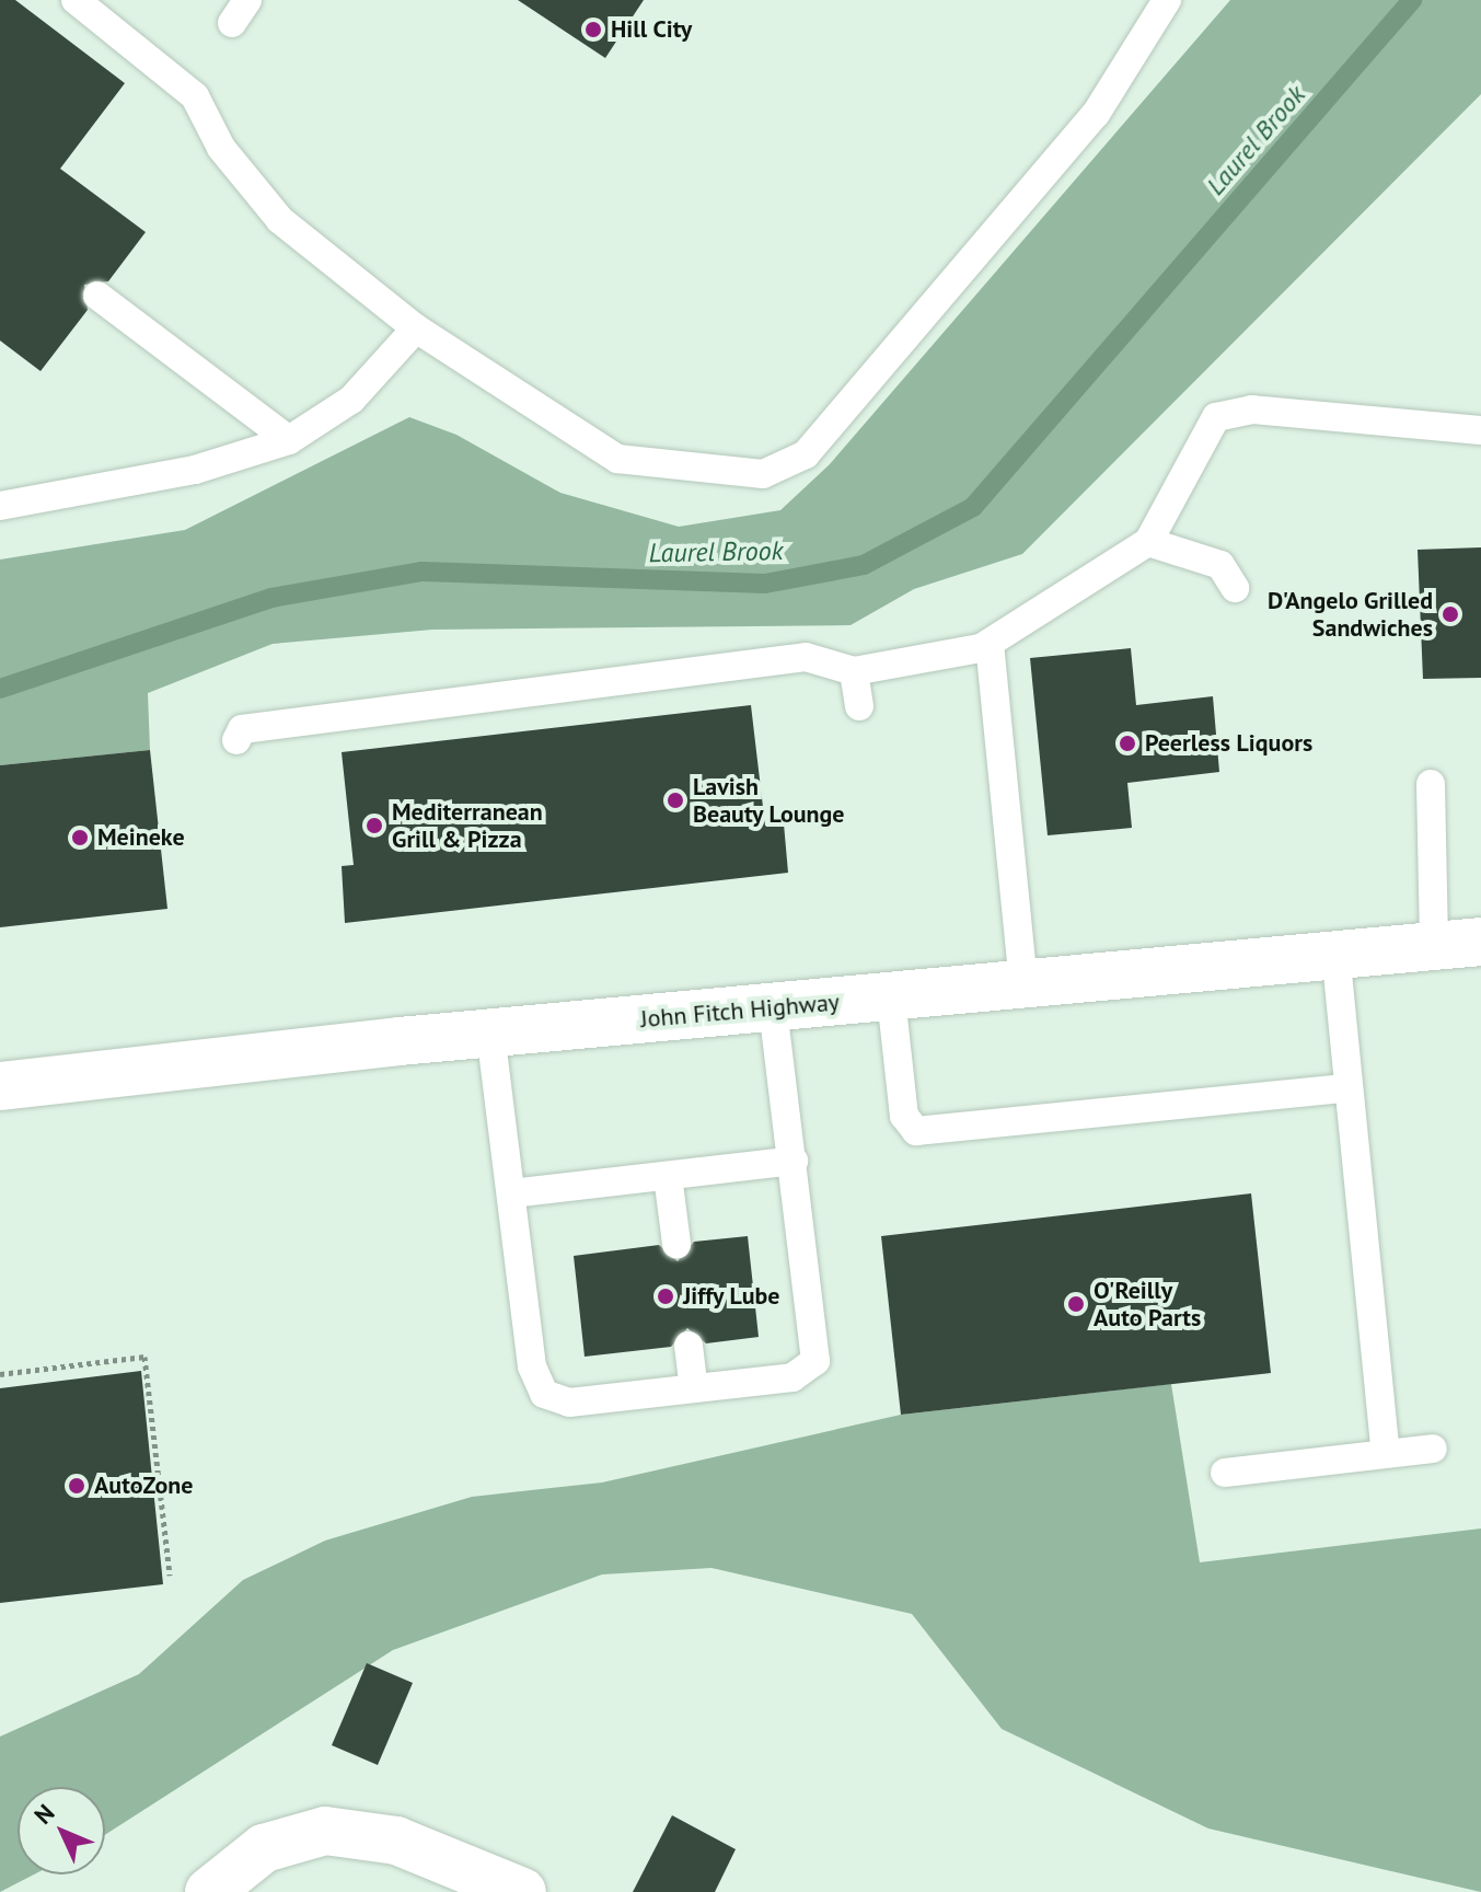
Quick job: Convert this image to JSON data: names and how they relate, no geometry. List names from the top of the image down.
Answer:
{
  "streets": {
    "main road": ["John Fitch Highway"]
  },
  "water": ["Laurel Brook"],
  "places": [
    "Hill City",
    "D'Angelo Grilled Sandwiches",
    "Peerless Liquors",
    "Lavish Beauty Lounge",
    "Mediterranean Grill & Pizza",
    "Meineke",
    "Jiffy Lube",
    "O'Reilly Auto Parts",
    "AutoZone"
  ],
  "north": "top left"
}
